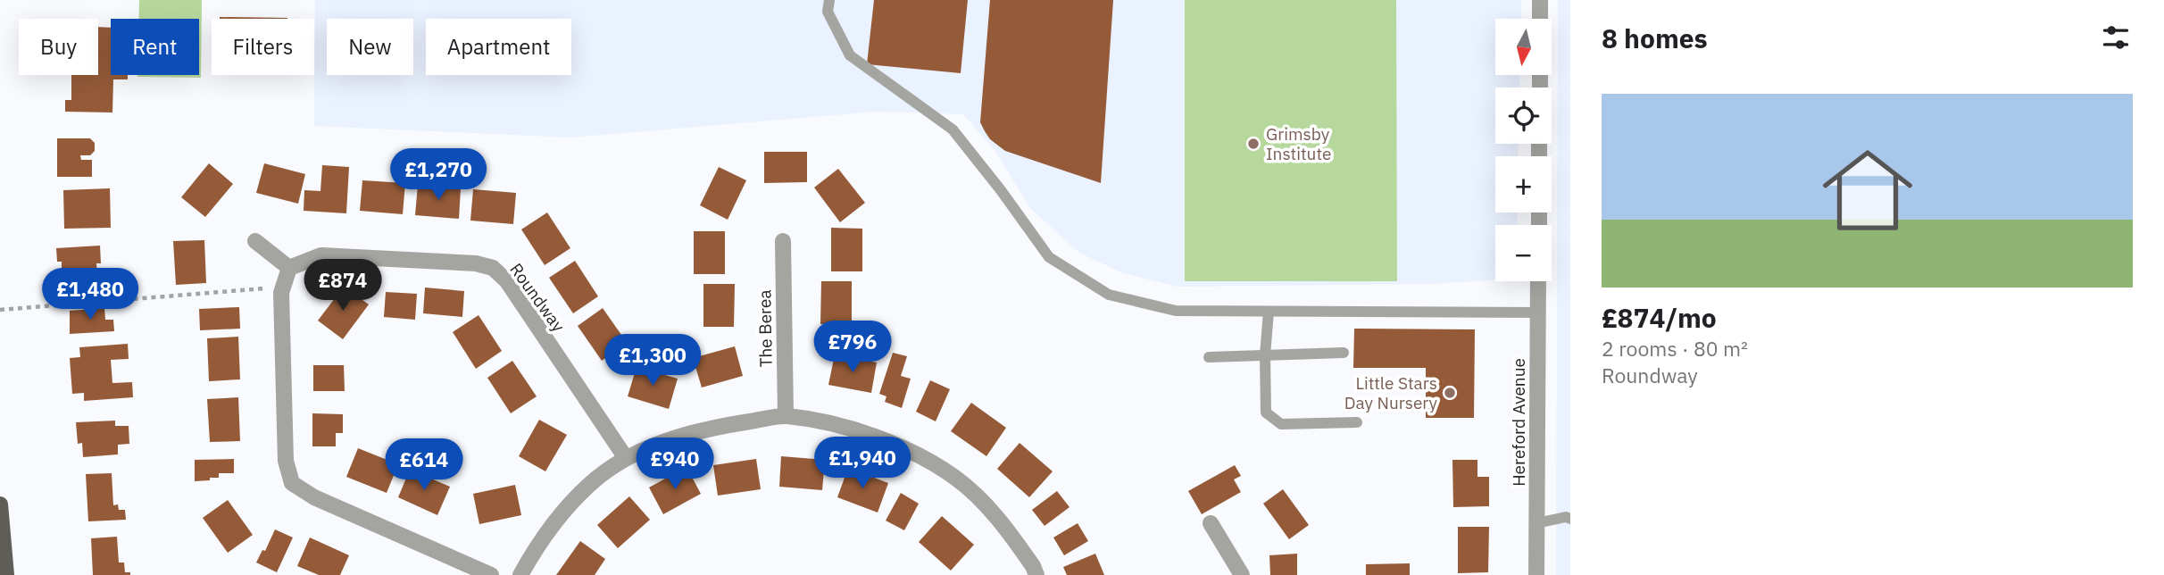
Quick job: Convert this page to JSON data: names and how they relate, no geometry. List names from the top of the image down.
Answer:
{
  "streets": {
    "street": ["Roundway", "The Berea", "Hereford Avenue"]
  },
  "places": ["Grimsby Institute", "Little Stars Day Nursery"],
  "north": "bottom",
  "page": {
    "heading": "8 homes",
    "map_buttons": ["+", "−"],
    "chip": [
      "Buy",
      "Rent",
      "Filters",
      "New",
      "Apartment"
    ],
    "list": [
      {
        "name": "£874/mo",
        "note": "2 rooms · 80 m² · Roundway"
      }
    ],
    "price": [
      "£1,270",
      "£874",
      "£1,480",
      "£796",
      "£1,300",
      "£1,940",
      "£940",
      "£614"
    ]
  }
}
